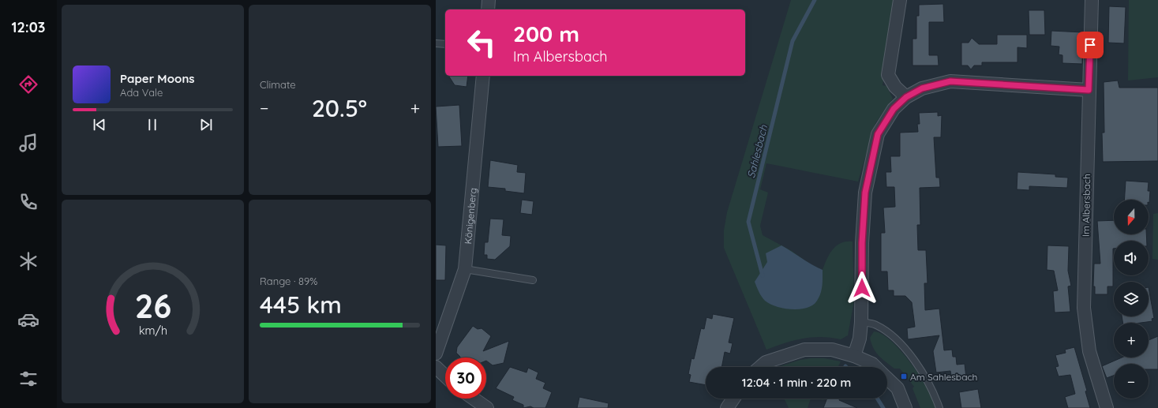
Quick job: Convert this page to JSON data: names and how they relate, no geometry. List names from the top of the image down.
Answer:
{
  "streets": {
    "street": ["Im Albersbach", "Königenberg"]
  },
  "water": ["Sahlesbach"],
  "places": {
    "transit": ["Am Sahlesbach"]
  },
  "north": "bottom",
  "page": {
    "tabs": "12:03",
    "tile": [
      "Climate",
      ["Range · 89%", "445 km"]
    ],
    "turn": ["200 m", "Im Albersbach"],
    "song": ["Paper Moons", "Ada Vale"],
    "heat": ["−", "20.5°", "+"],
    "map_buttons": ["+", "−"],
    "limit": "30",
    "trip": "12:04 · 1 min · 220 m",
    "gauge": ["26", "km/h"]
  }
}
